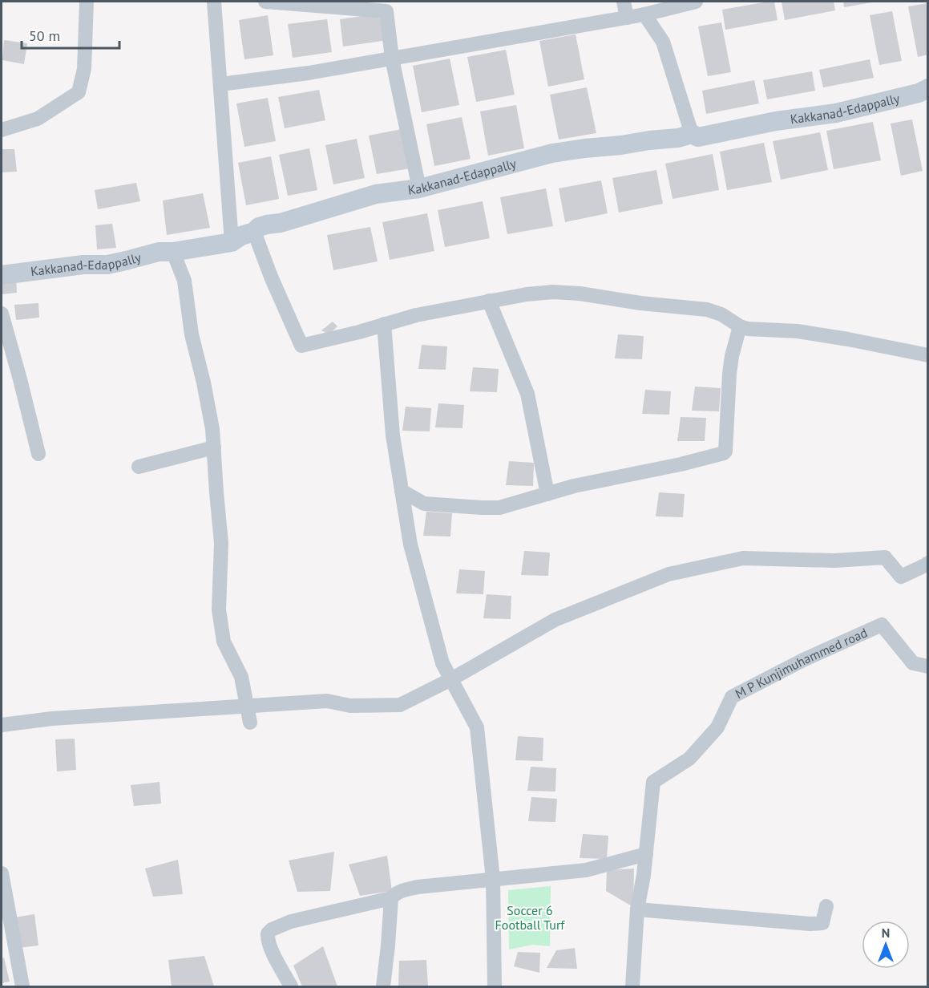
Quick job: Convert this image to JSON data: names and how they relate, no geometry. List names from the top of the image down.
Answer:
{
  "streets": {
    "street": ["Kakkanad-Edappally", "M P Kunjimuhammed road"]
  },
  "parks": ["Soccer 6 Football Turf"],
  "scale_bar": "50 m",
  "north": "top"
}
